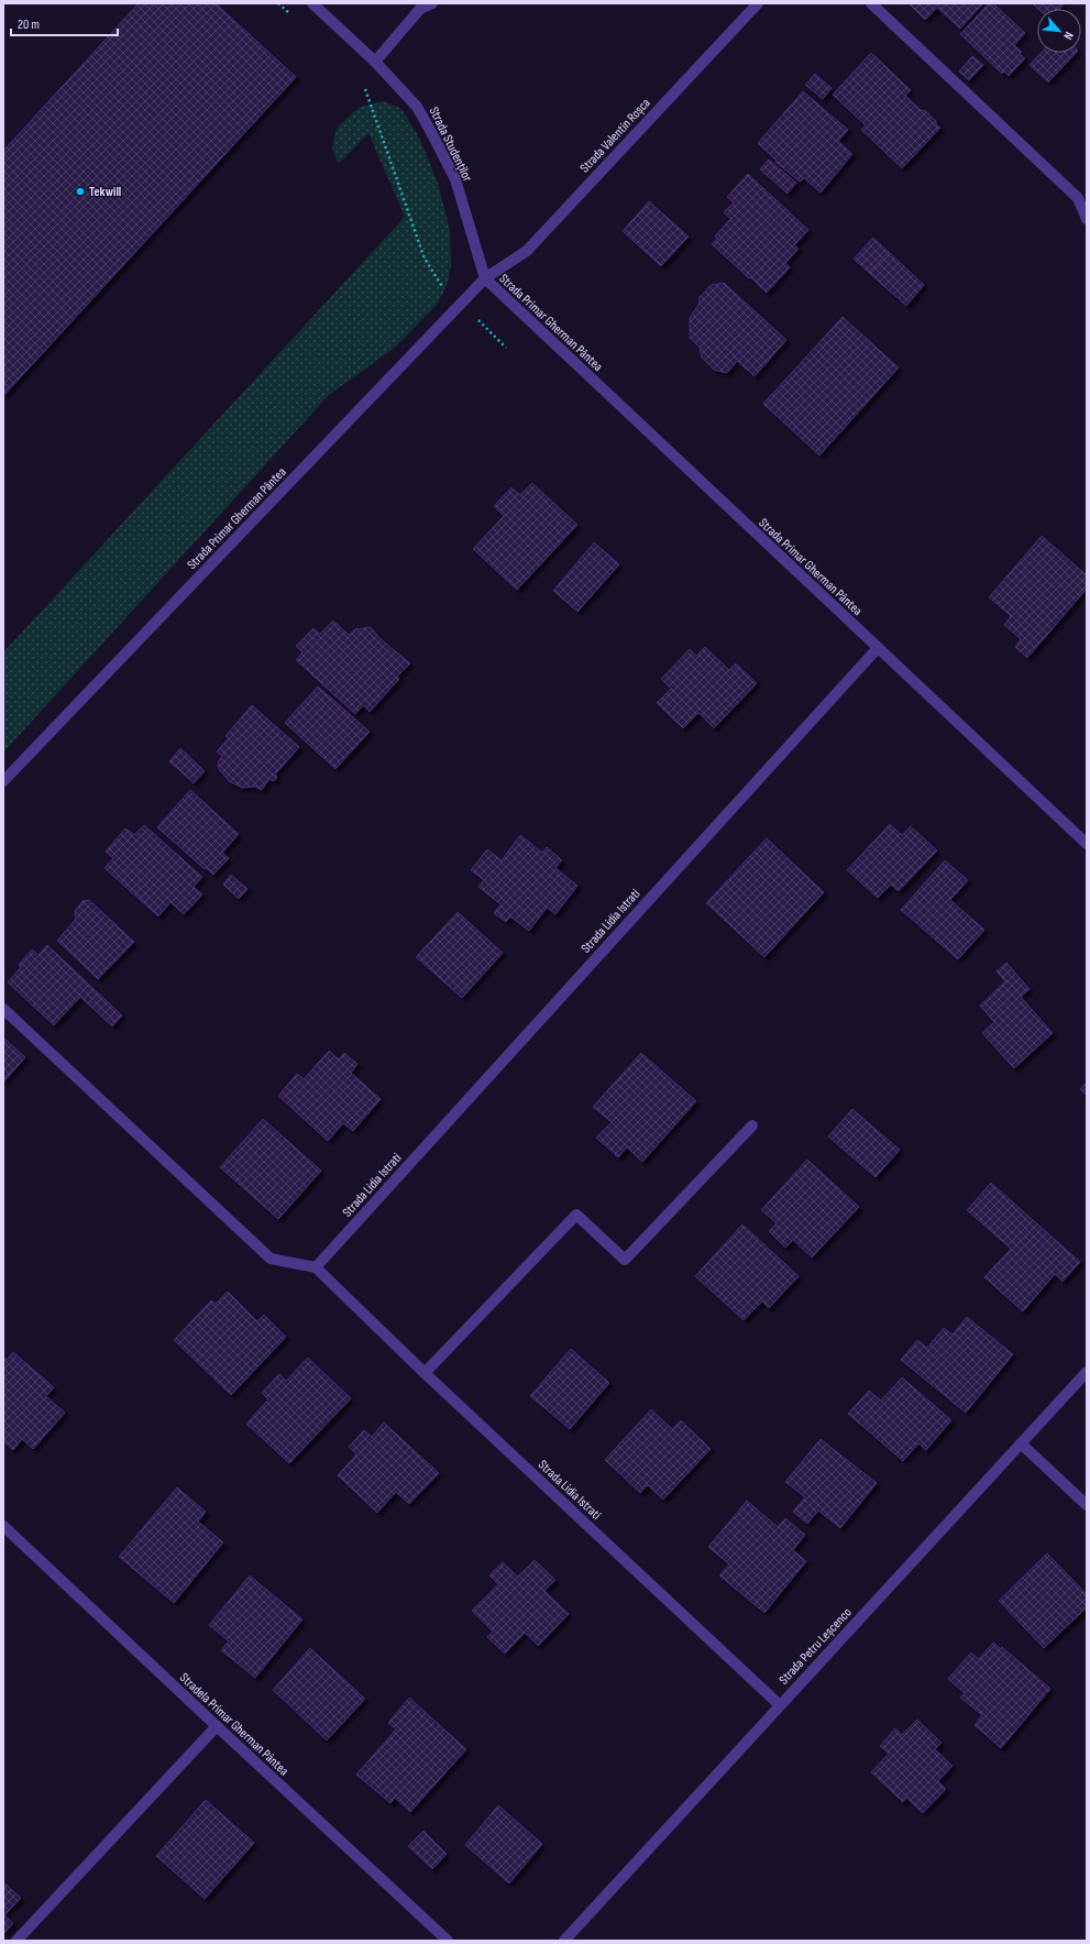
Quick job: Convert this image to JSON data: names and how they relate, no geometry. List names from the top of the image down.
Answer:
{
  "streets": {
    "street": [
      "Strada Valentin Roșca",
      "Strada Studenților",
      "Strada Primar Gherman Pântea",
      "Strada Lidia Istrati",
      "Strada Petru Leșcenco",
      "Stradela Primar Gherman Pântea"
    ]
  },
  "crossings": [
    ["Strada Valentin Roșca", "Strada Studenților"],
    ["Strada Valentin Roșca", "Strada Primar Gherman Pântea"],
    ["Strada Studenților", "Strada Primar Gherman Pântea"],
    ["Strada Primar Gherman Pântea", "Strada Lidia Istrati"],
    ["Strada Lidia Istrati", "Strada Petru Leșcenco"]
  ],
  "places": ["Tekwill"],
  "scale_bar": "20 m",
  "north": "bottom right"
}
